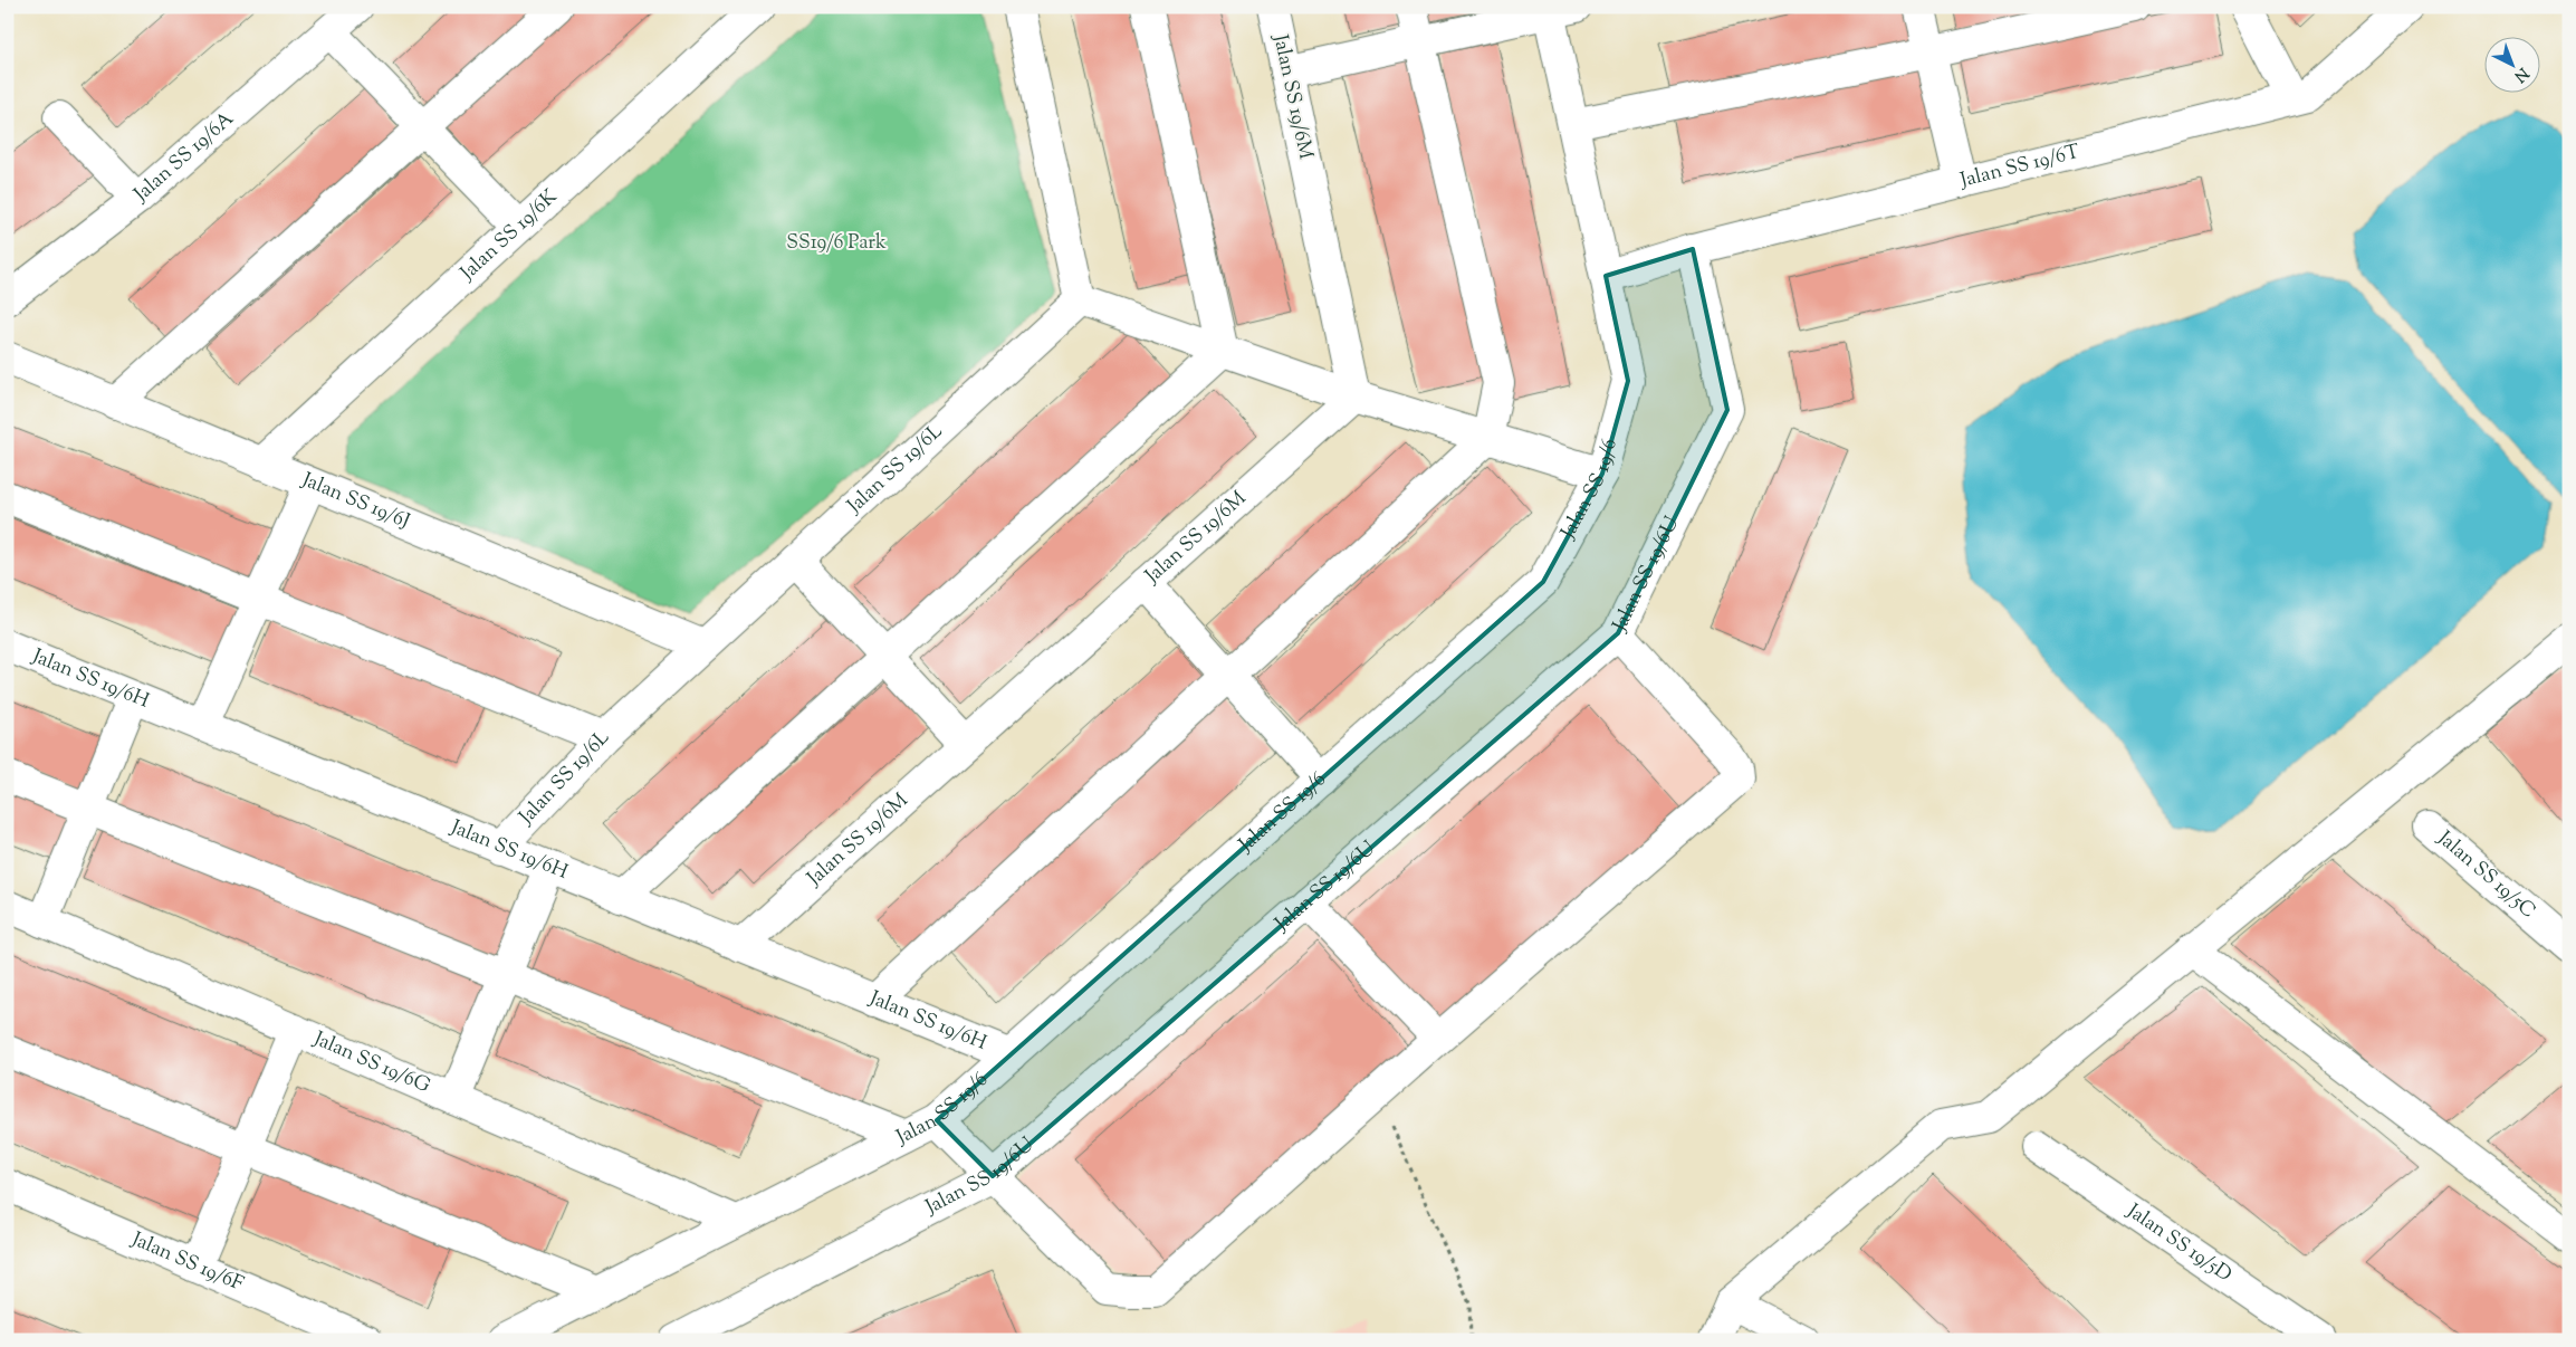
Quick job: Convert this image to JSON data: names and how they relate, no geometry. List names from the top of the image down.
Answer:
{
  "streets": {
    "street": [
      "Jalan SS 19/6M",
      "Jalan SS 19/6A",
      "Jalan SS 19/6T",
      "Jalan SS 19/6K",
      "Jalan SS 19/6L",
      "Jalan SS 19/6",
      "Jalan SS 19/6J",
      "Jalan SS 19/6U",
      "Jalan SS 19/6H",
      "Jalan SS 19/5C",
      "Jalan SS 19/6G",
      "Jalan SS 19/5D",
      "Jalan SS 19/6F"
    ]
  },
  "crossings": [
    ["Jalan SS 19/6M", "Jalan SS 19/6H"],
    ["Jalan SS 19/6T", "Jalan SS 19/6"],
    ["Jalan SS 19/6T", "Jalan SS 19/6U"],
    ["Jalan SS 19/6K", "Jalan SS 19/6J"],
    ["Jalan SS 19/6L", "Jalan SS 19/6J"],
    ["Jalan SS 19/6L", "Jalan SS 19/6H"],
    ["Jalan SS 19/6", "Jalan SS 19/6H"],
    ["Jalan SS 19/6", "Jalan SS 19/6G"]
  ],
  "parks": ["SS19/6 Park"],
  "north": "bottom right"
}
